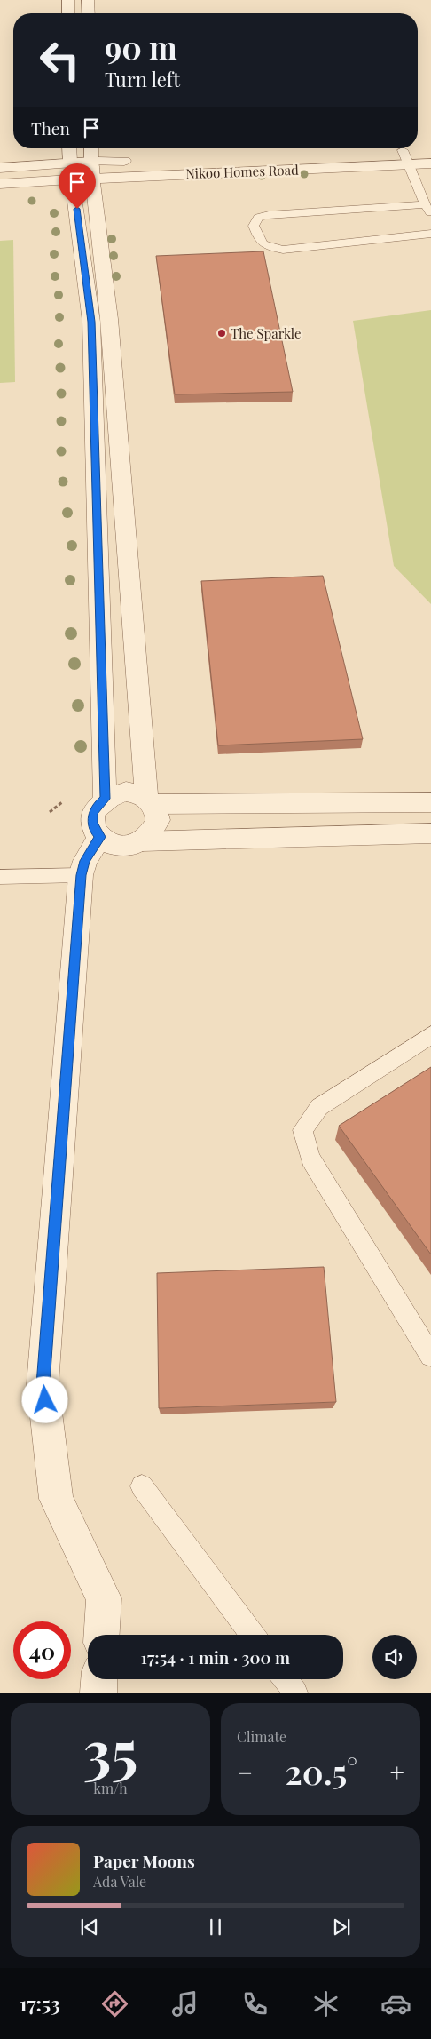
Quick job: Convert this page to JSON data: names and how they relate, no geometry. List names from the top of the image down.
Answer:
{
  "streets": {
    "street": ["Nikoo Homes Road"]
  },
  "places": ["The Sparkle"],
  "page": {
    "turn": ["90 m", "Turn left"],
    "then": "Then",
    "limit": "40",
    "trip": "17:54 · 1 min · 300 m",
    "tile": [
      ["35", "km/h"],
      "Climate"
    ],
    "heat": ["−", "20.5°", "+"],
    "song": ["Paper Moons", "Ada Vale"],
    "tabs": "17:53"
  }
}
